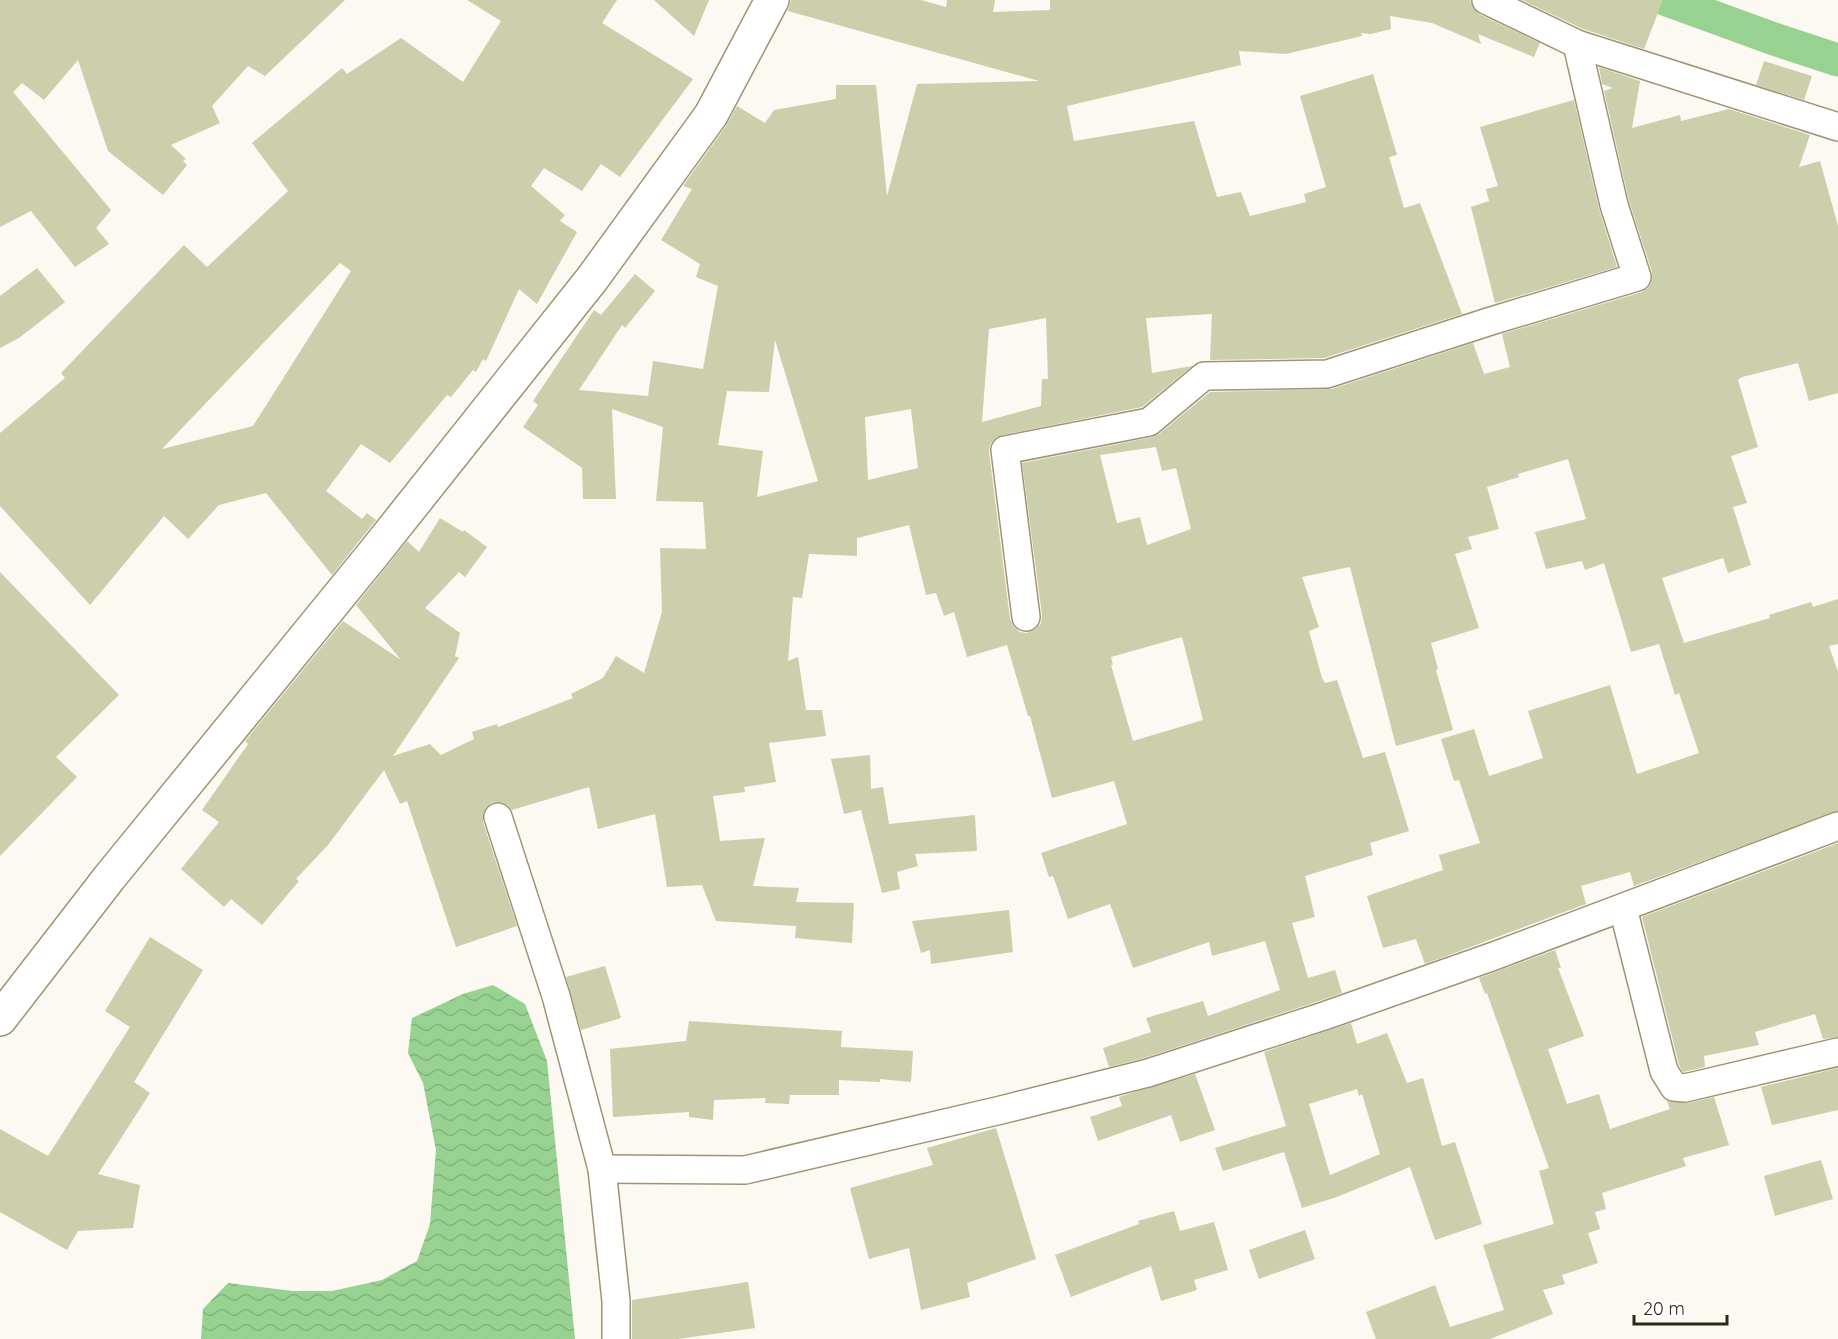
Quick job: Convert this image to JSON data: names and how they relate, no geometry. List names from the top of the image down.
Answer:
{
  "scale_bar": "20 m"
}
